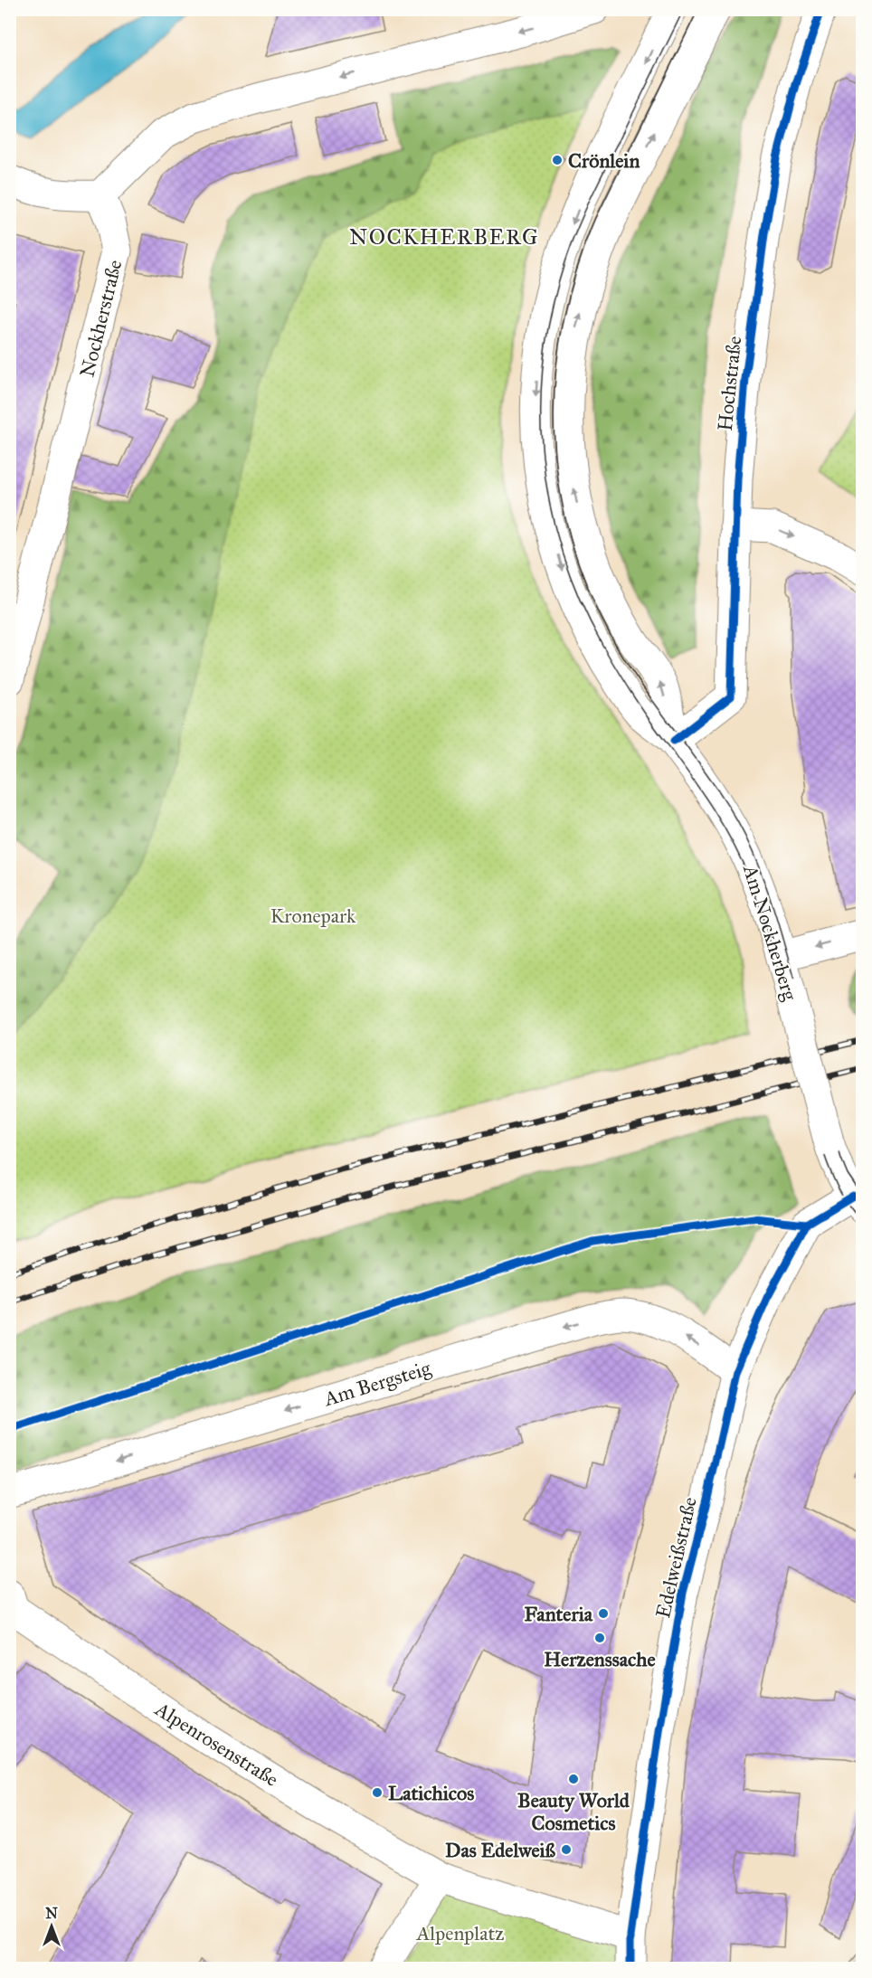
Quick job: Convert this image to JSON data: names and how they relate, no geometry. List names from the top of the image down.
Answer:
{
  "streets": {
    "street": [
      "Nockherstraße",
      "Hochstraße",
      "Am Nockherberg",
      "Am Bergsteig",
      "Edelweißstraße",
      "Alpenrosenstraße"
    ]
  },
  "crossings": [
    ["Hochstraße", "Am Nockherberg"],
    ["Am Nockherberg", "Edelweißstraße"],
    ["Am Bergsteig", "Edelweißstraße"]
  ],
  "one_way": ["Am Bergsteig"],
  "districts": ["NOCKHERBERG"],
  "parks": ["Kronepark", "Alpenplatz"],
  "places": [
    "Crönlein",
    "Fanteria",
    "Herzenssache",
    "Beauty World Cosmetics",
    "Latichicos",
    "Das Edelweiß"
  ],
  "north": "top"
}
